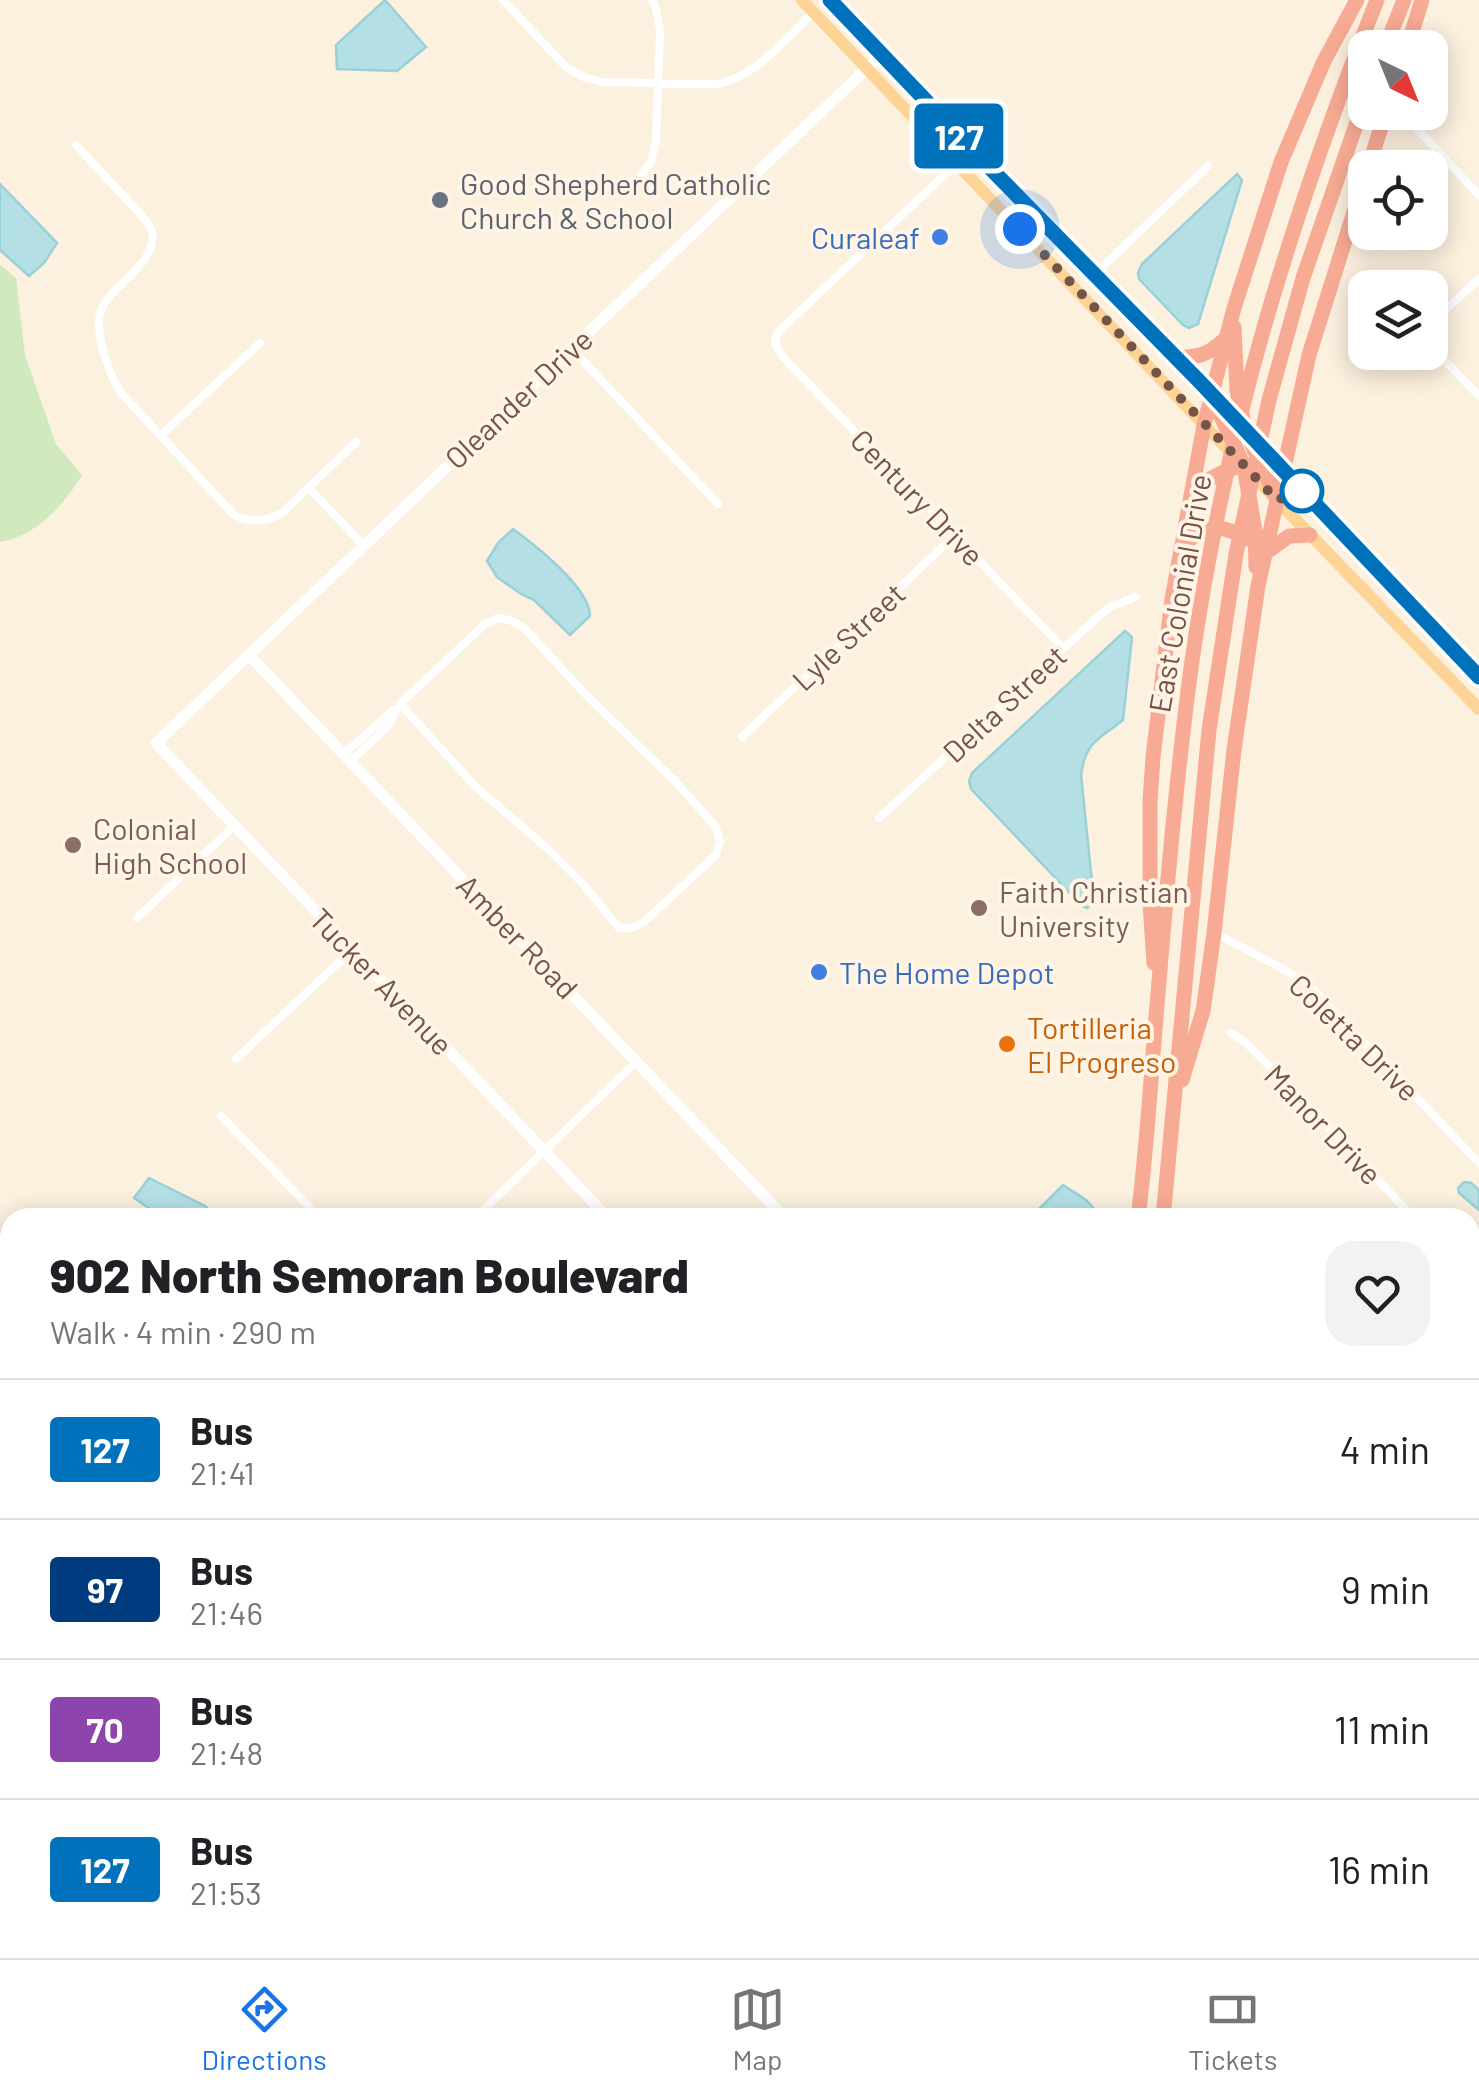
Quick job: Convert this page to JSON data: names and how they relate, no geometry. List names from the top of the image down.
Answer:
{
  "streets": {
    "highway": ["East Colonial Drive"],
    "street": [
      "Oleander Drive",
      "Century Drive",
      "Lyle Street",
      "Delta Street",
      "Amber Road",
      "Tucker Avenue",
      "Coletta Drive",
      "Manor Drive"
    ]
  },
  "crossings": [
    ["Oleander Drive", "Amber Road"],
    ["Oleander Drive", "Tucker Avenue"],
    ["Century Drive", "Lyle Street"],
    ["Century Drive", "Delta Street"]
  ],
  "places": [
    "Good Shepherd Catholic Church & School",
    "Curaleaf",
    "Colonial High School",
    "Faith Christian University",
    "The Home Depot",
    "Tortilleria El Progreso"
  ],
  "lines": ["bus line 127"],
  "north": "bottom right",
  "page": {
    "on_map": "127",
    "heading": ["902 North Semoran Boulevard", "Walk · 4 min · 290 m"],
    "list": [
      {
        "mark": "127",
        "name": "Bus",
        "note": "21:41",
        "value": "4 min"
      },
      {
        "mark": "97",
        "name": "Bus",
        "note": "21:46",
        "value": "9 min"
      },
      {
        "mark": "70",
        "name": "Bus",
        "note": "21:48",
        "value": "11 min"
      },
      {
        "mark": "127",
        "name": "Bus",
        "note": "21:53",
        "value": "16 min"
      }
    ],
    "tabs": ["Directions", "Map", "Tickets"]
  }
}
